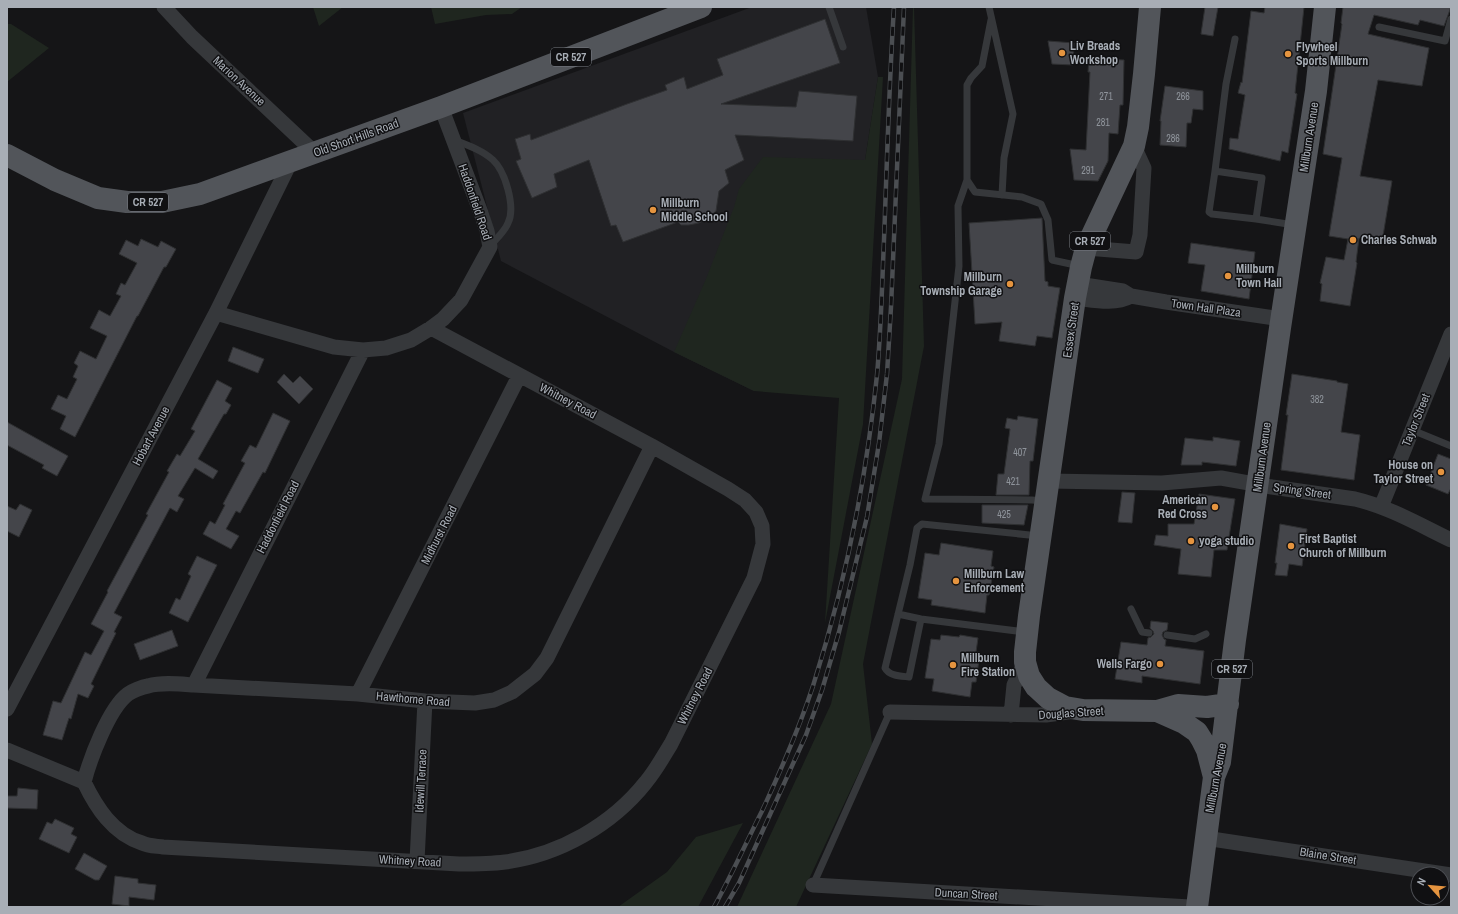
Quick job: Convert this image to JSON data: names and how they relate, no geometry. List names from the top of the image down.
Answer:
{
  "streets": {
    "main road": [
      "CR 527",
      "Millburn Avenue",
      "Old Short Hills Road",
      "Essex Street",
      "Douglas Street"
    ],
    "street": [
      "Marion Avenue",
      "Haddonfield Road",
      "Town Hall Plaza",
      "Whitney Road",
      "Taylor Street",
      "Hobart Avenue",
      "Spring Street",
      "Midhurst Road",
      "Hawthorne Road",
      "Idewill Terrace",
      "Blaine Street",
      "Duncan Street"
    ]
  },
  "crossings": [
    ["Marion Avenue", "Old Short Hills Road"],
    ["Millburn Avenue", "Town Hall Plaza"],
    ["Millburn Avenue", "Spring Street"],
    ["Millburn Avenue", "Douglas Street"],
    ["Millburn Avenue", "Blaine Street"],
    ["Old Short Hills Road", "Haddonfield Road"],
    ["Old Short Hills Road", "Hobart Avenue"],
    ["Haddonfield Road", "Whitney Road"],
    ["Haddonfield Road", "Hawthorne Road"],
    ["Town Hall Plaza", "Essex Street"],
    ["Essex Street", "Spring Street"],
    ["Essex Street", "Douglas Street"],
    ["Whitney Road", "Midhurst Road"],
    ["Whitney Road", "Hawthorne Road"],
    ["Whitney Road", "Idewill Terrace"],
    ["Taylor Street", "Spring Street"],
    ["Midhurst Road", "Hawthorne Road"],
    ["Hawthorne Road", "Idewill Terrace"]
  ],
  "places": [
    "Liv Breads Workshop",
    "Flywheel Sports Millburn",
    "Millburn Middle School",
    "Charles Schwab",
    "Millburn Town Hall",
    "Millburn Township Garage",
    "House on Taylor Street",
    "American Red Cross",
    "yoga studio",
    "First Baptist Church of Millburn",
    "Millburn Law Enforcement",
    "Wells Fargo",
    "Millburn Fire Station"
  ],
  "house_numbers": [
    "271",
    "266",
    "281",
    "286",
    "291",
    "382",
    "407",
    "421",
    "425"
  ],
  "north": "top left"
}
